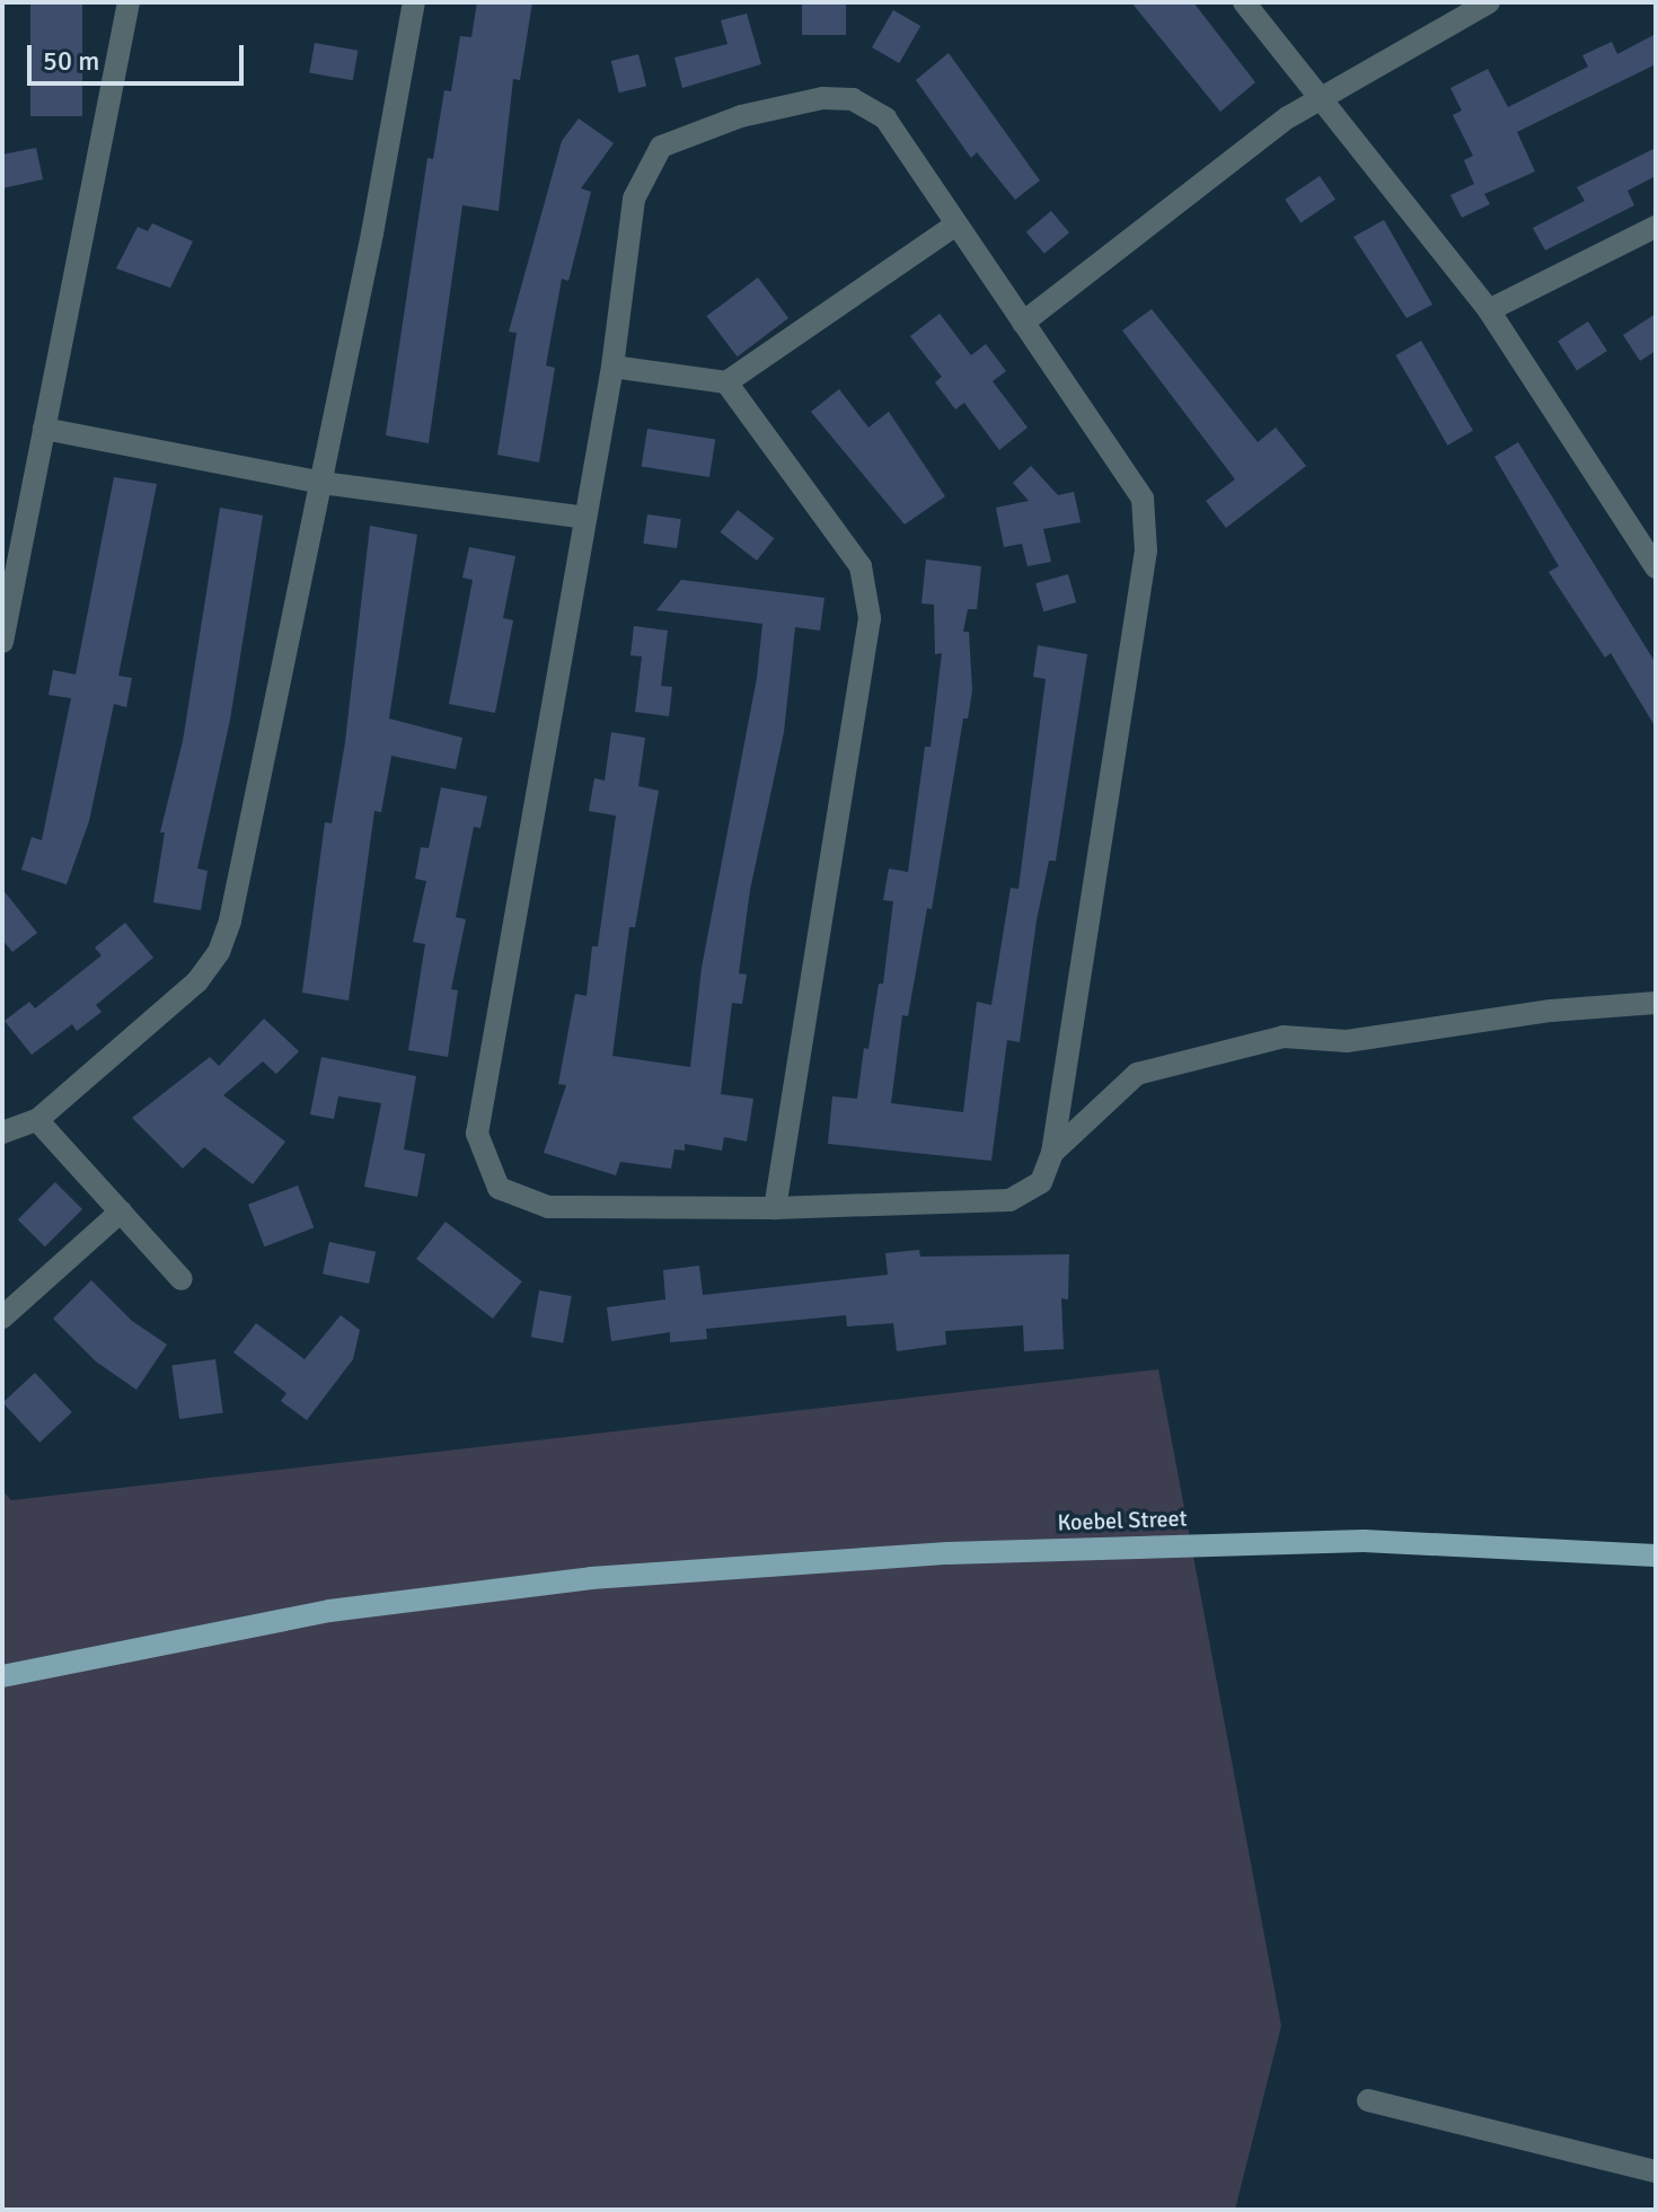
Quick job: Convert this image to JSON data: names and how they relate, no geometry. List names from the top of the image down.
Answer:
{
  "streets": {
    "main road": ["Koebel Street"]
  },
  "scale_bar": "50 m"
}
